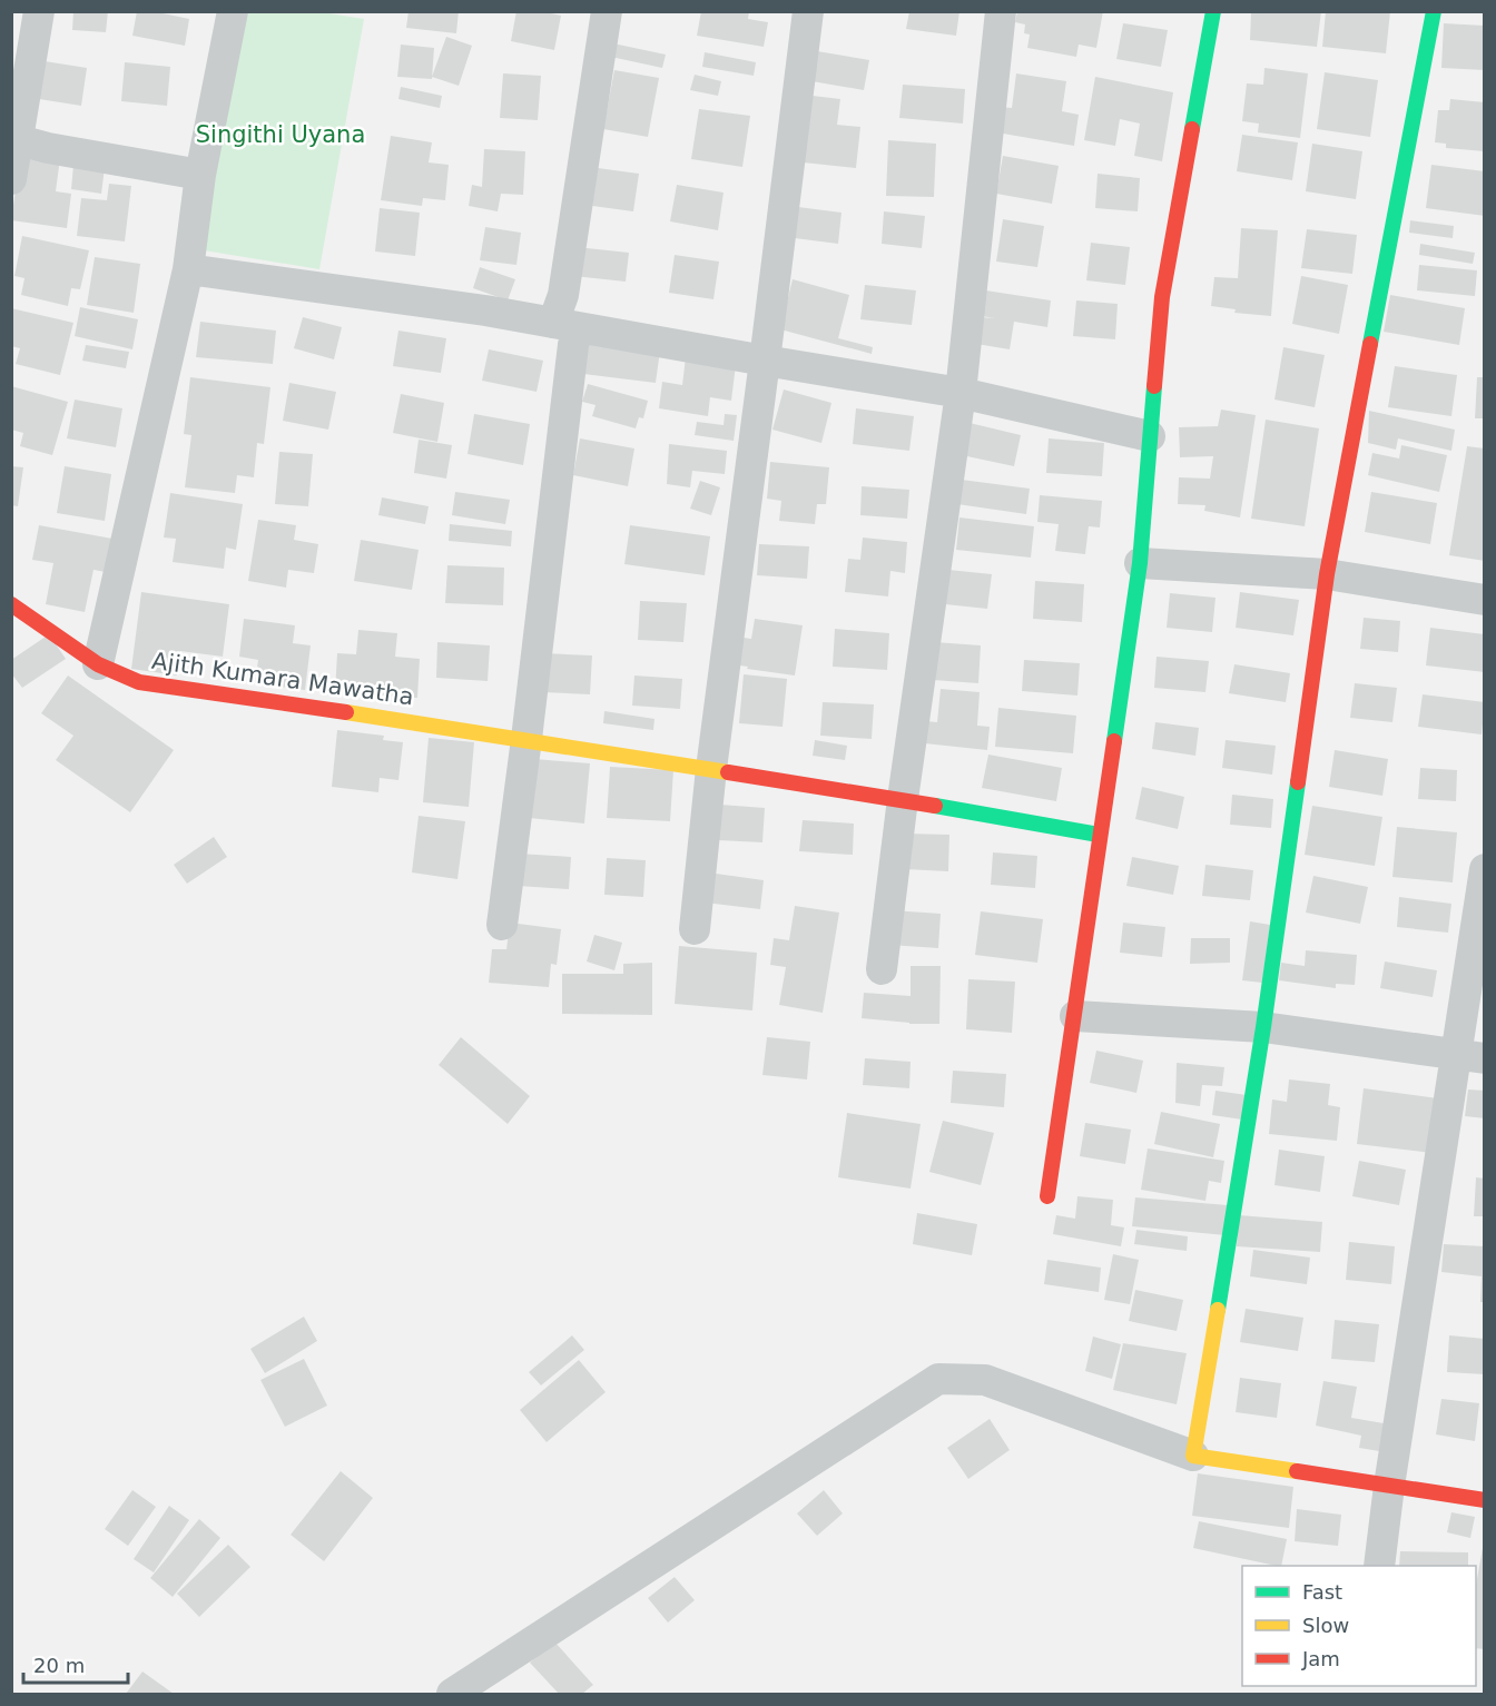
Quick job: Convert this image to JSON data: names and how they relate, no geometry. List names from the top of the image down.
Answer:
{
  "streets": {
    "street": ["Ajith Kumara Mawatha"]
  },
  "parks": ["Singithi Uyana"],
  "legend": ["Fast", "Slow", "Jam"],
  "scale_bar": "20 m"
}
